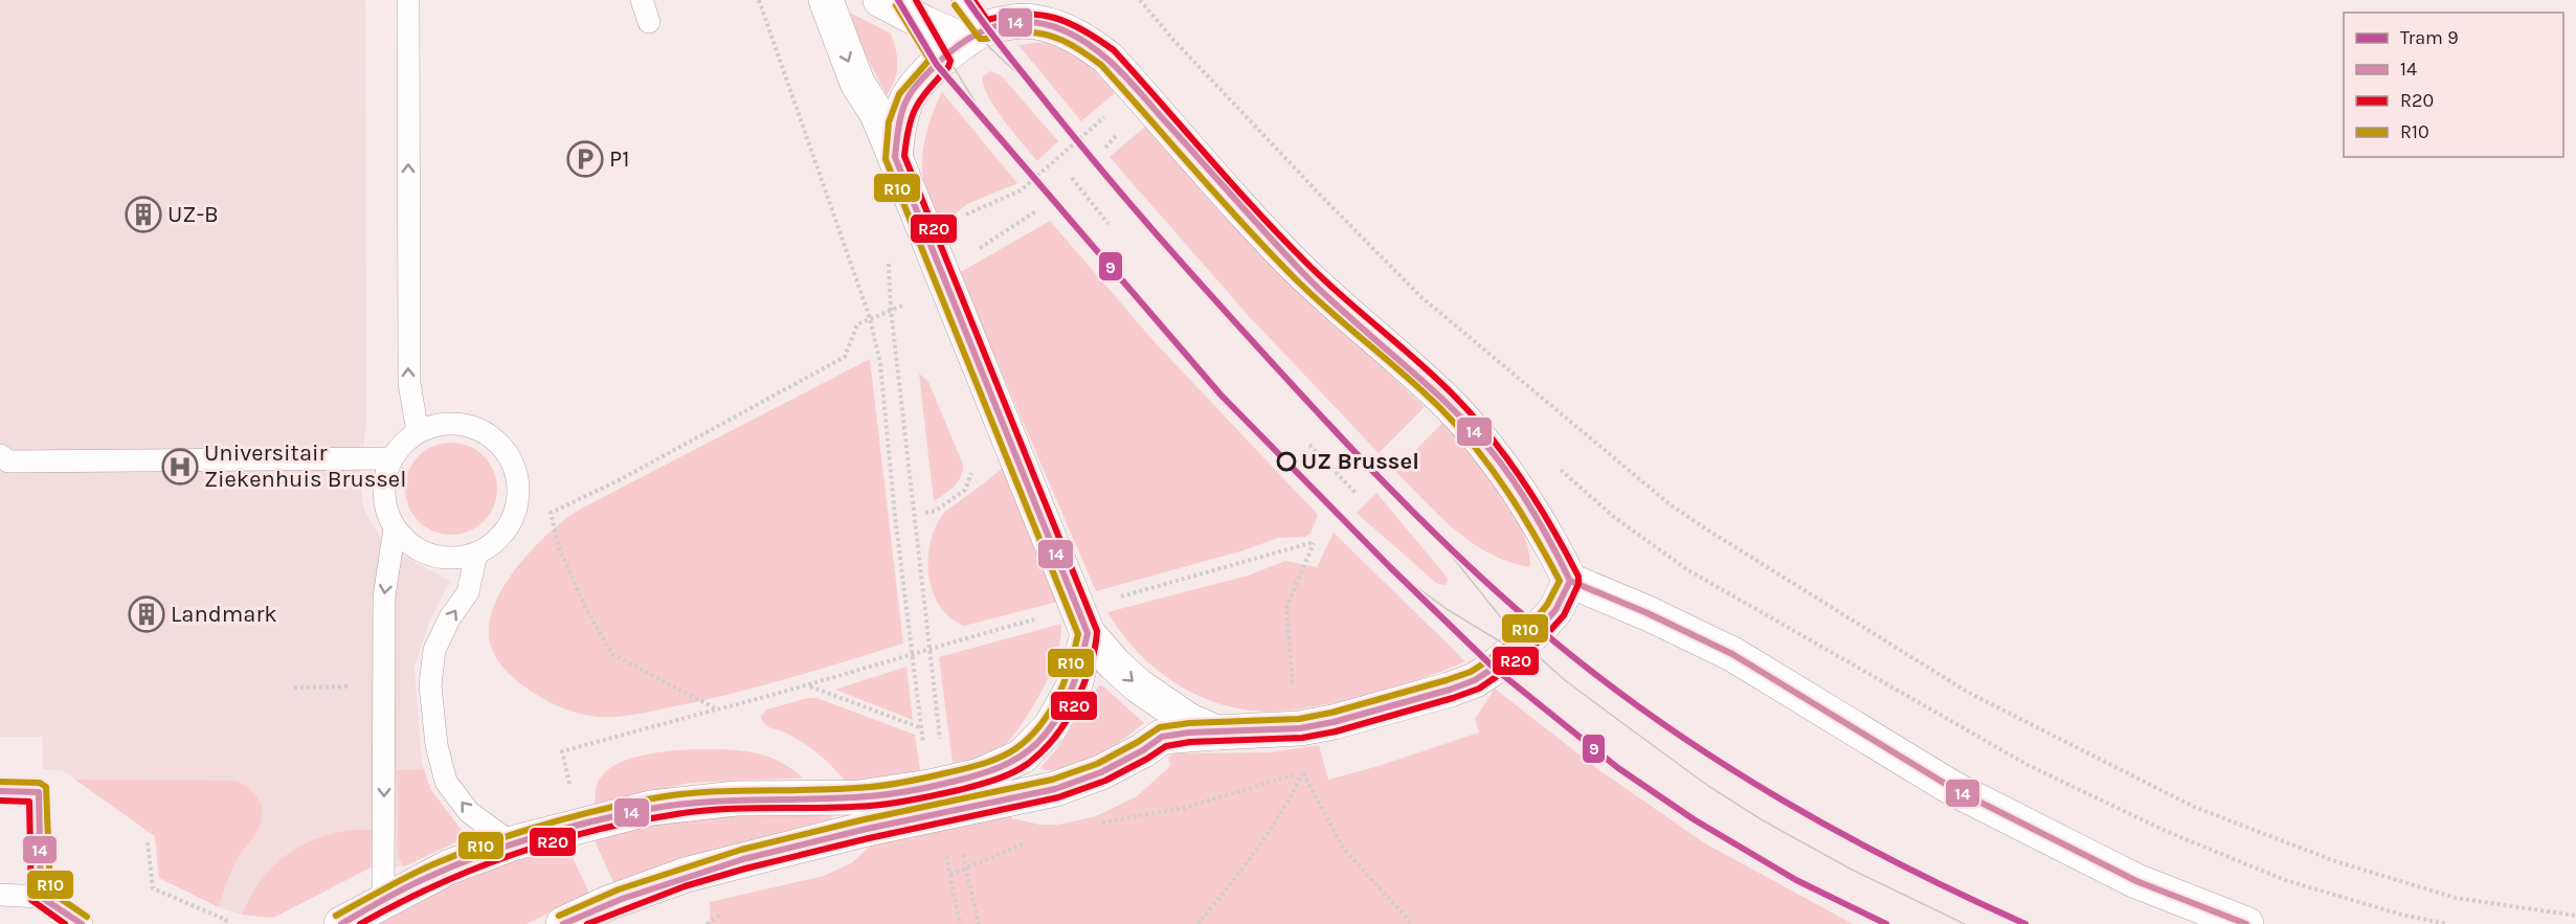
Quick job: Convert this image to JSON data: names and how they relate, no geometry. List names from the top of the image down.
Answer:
{
  "places": {
    "parking": ["P1"],
    "building": ["UZ-B", "Landmark"],
    "other": ["UZ Brussel"],
    "hospital": ["Universitair Ziekenhuis Brussel"]
  },
  "lines": [
    "tram line 9",
    "transit line R20",
    "transit line R10",
    "transit line 14"
  ],
  "legend": [
    "Tram 9",
    "14",
    "R20",
    "R10"
  ]
}
